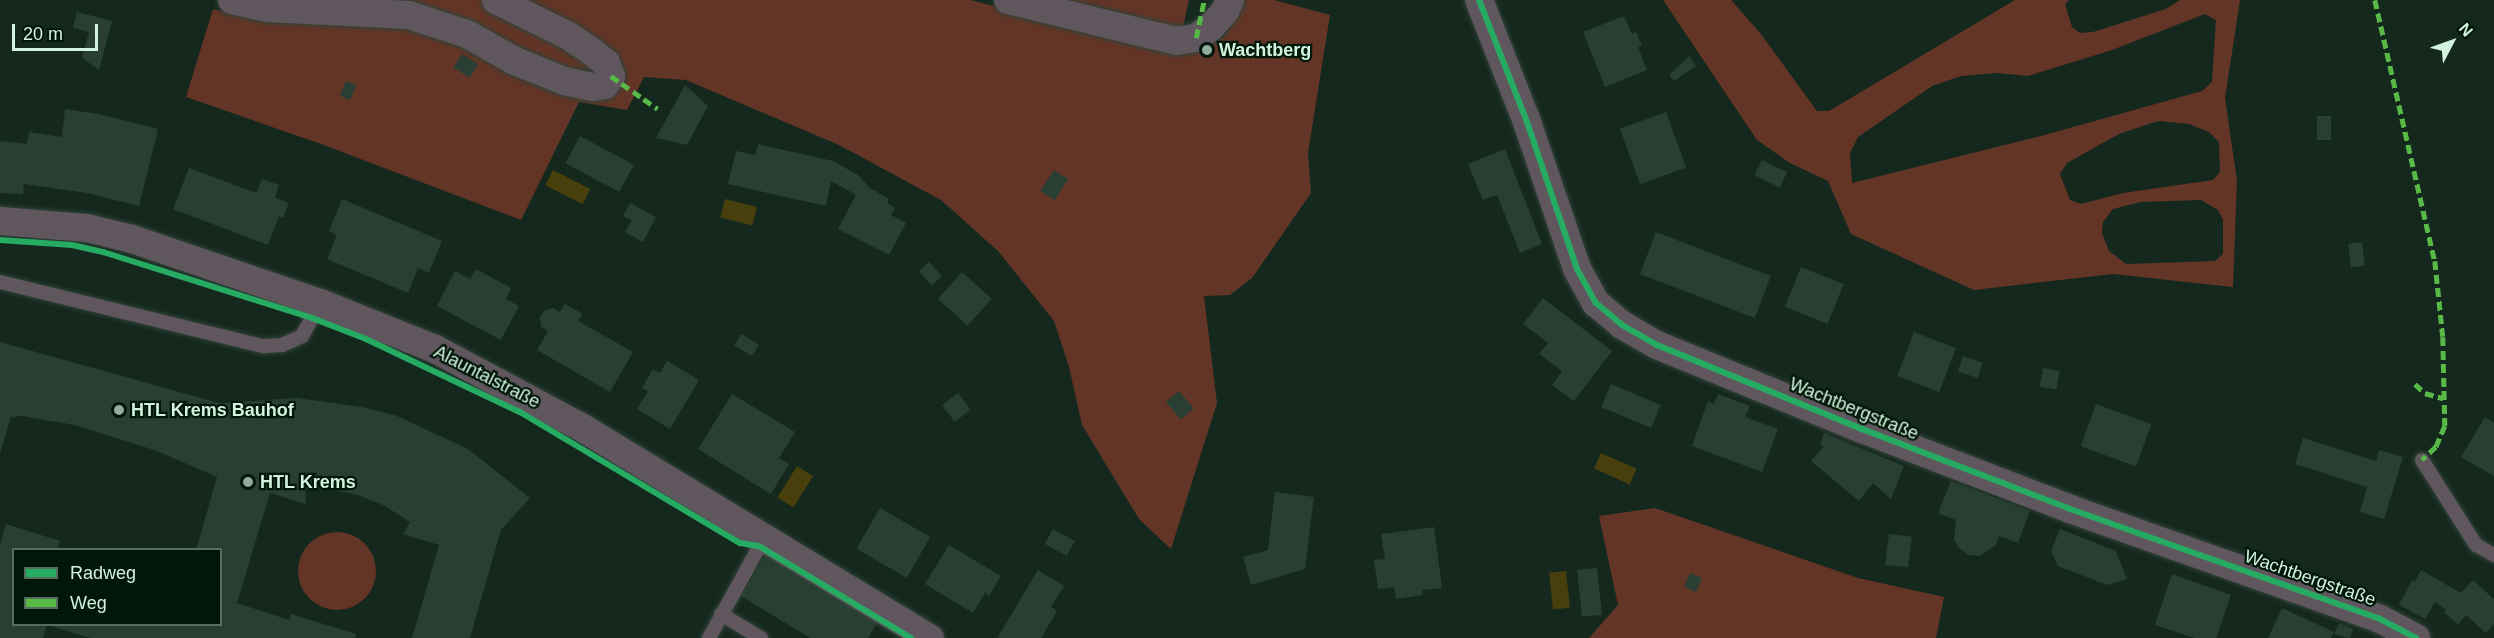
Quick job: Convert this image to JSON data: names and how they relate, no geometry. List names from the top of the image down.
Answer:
{
  "streets": {
    "street": ["Alauntalstraße", "Wachtbergstraße"]
  },
  "places": ["Wachtberg", "HTL Krems Bauhof", "HTL Krems"],
  "legend": ["Radweg", "Weg"],
  "scale_bar": "20 m",
  "north": "top right"
}
